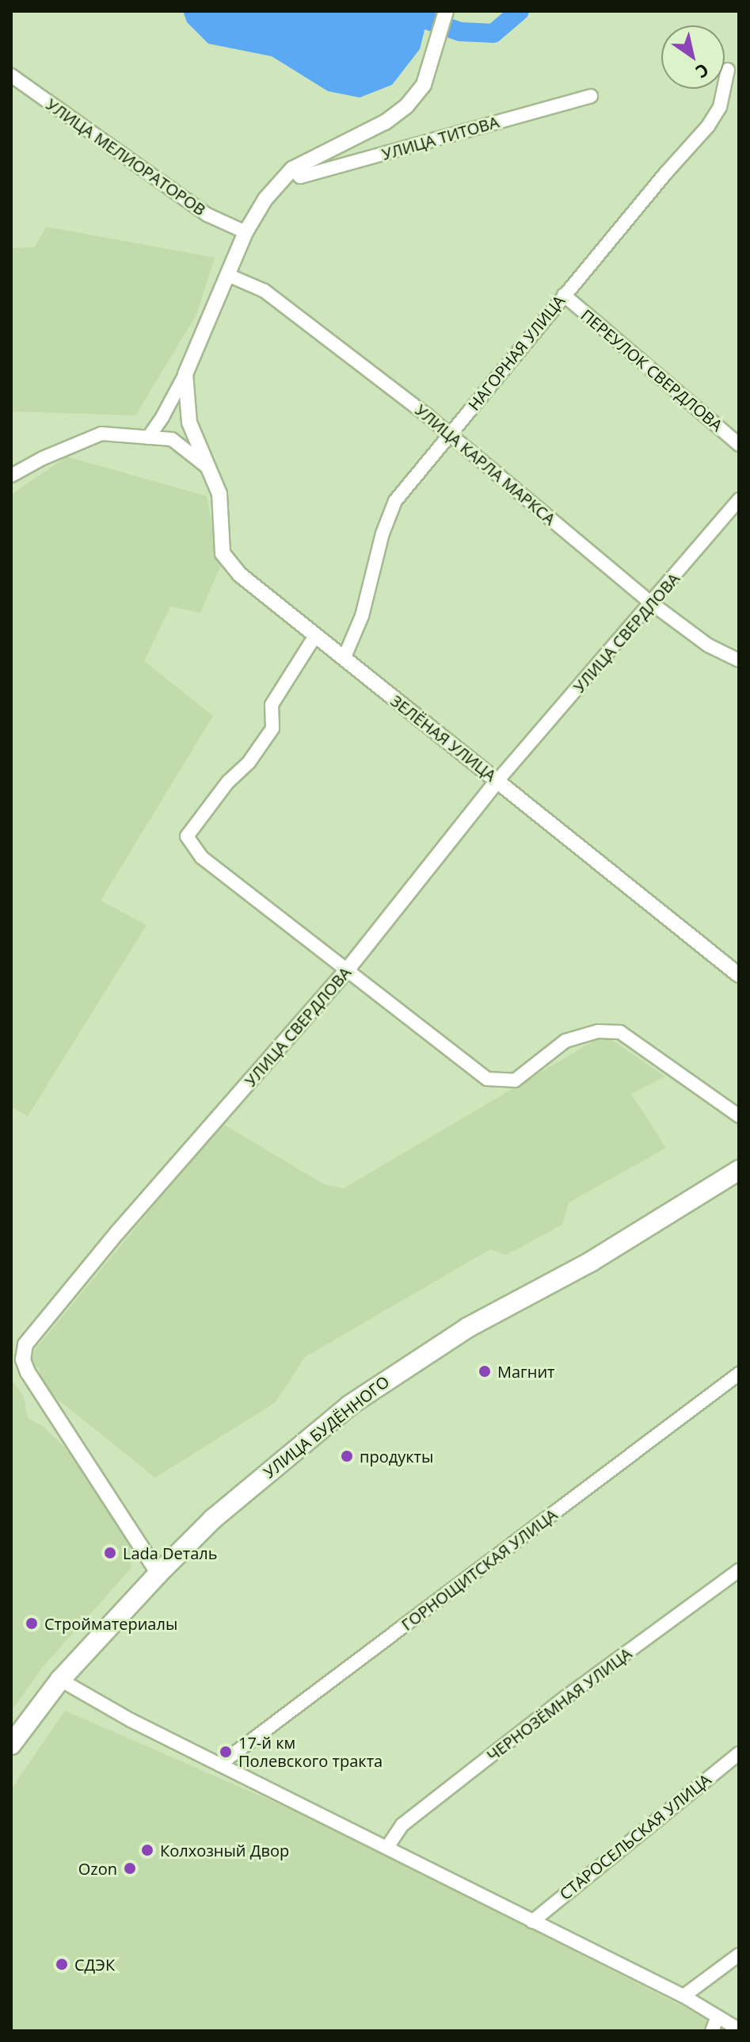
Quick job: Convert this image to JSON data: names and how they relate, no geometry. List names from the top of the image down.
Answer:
{
  "streets": {
    "main road": ["УЛИЦА БУДЁННОГО"],
    "street": [
      "УЛИЦА ТИТОВА",
      "УЛИЦА МЕЛИОРАТОРОВ",
      "НАГОРНАЯ УЛИЦА",
      "ПЕРЕУЛОК СВЕРДЛОВА",
      "УЛИЦА КАРЛА МАРКСА",
      "УЛИЦА СВЕРДЛОВА",
      "ЗЕЛЁНАЯ УЛИЦА",
      "ГОРНОЩИТСКАЯ УЛИЦА",
      "ЧЕРНОЗЁМНАЯ УЛИЦА",
      "СТАРОСЕЛЬСКАЯ УЛИЦА"
    ]
  },
  "crossings": [
    ["НАГОРНАЯ УЛИЦА", "ПЕРЕУЛОК СВЕРДЛОВА"],
    ["НАГОРНАЯ УЛИЦА", "УЛИЦА КАРЛА МАРКСА"],
    ["НАГОРНАЯ УЛИЦА", "ЗЕЛЁНАЯ УЛИЦА"],
    ["УЛИЦА КАРЛА МАРКСА", "УЛИЦА СВЕРДЛОВА"],
    ["УЛИЦА СВЕРДЛОВА", "ЗЕЛЁНАЯ УЛИЦА"],
    ["УЛИЦА СВЕРДЛОВА", "УЛИЦА БУДЁННОГО"]
  ],
  "places": [
    "Магнит",
    "продукты",
    "Lada Dеталь",
    "Стройматериалы",
    "17-й км Полевского тракта",
    "Колхозный Двор",
    "Ozon",
    "СДЭК"
  ],
  "north": "bottom right"
}
